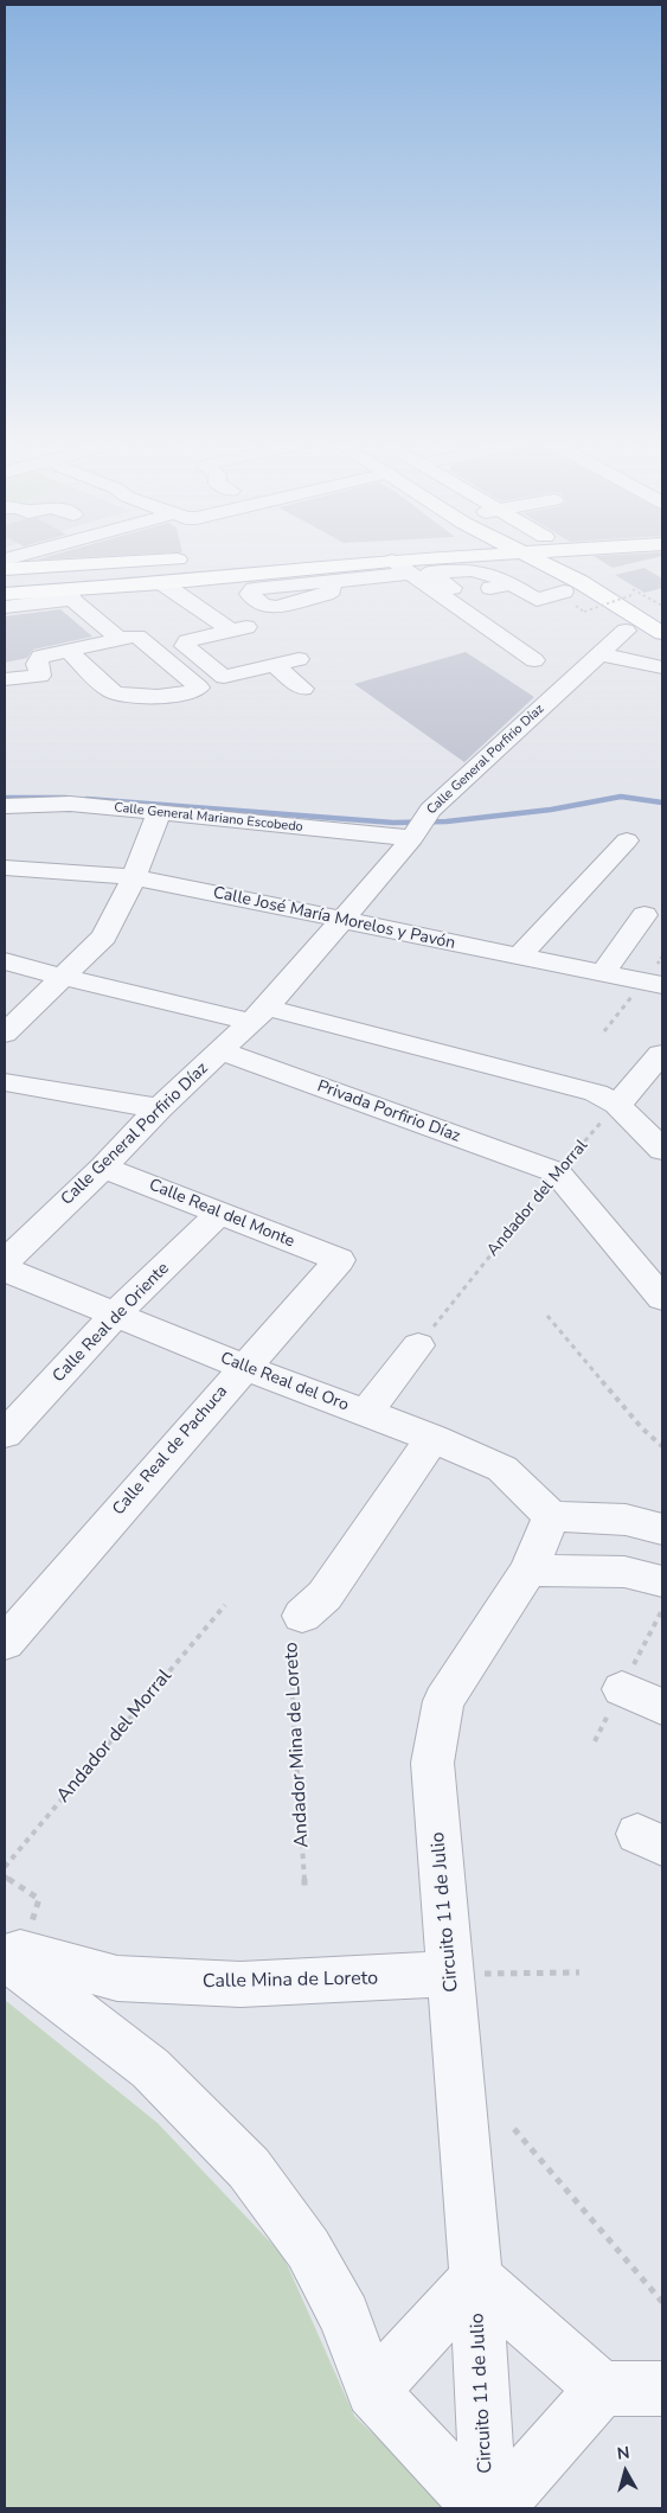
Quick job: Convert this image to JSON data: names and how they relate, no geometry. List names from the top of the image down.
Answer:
{
  "streets": {
    "street": [
      "Calle General Porfirio Díaz",
      "Calle General Mariano Escobedo",
      "Calle José María Morelos y Pavón",
      "Privada Porfirio Díaz",
      "Calle Real del Monte",
      "Calle Real de Oriente",
      "Calle Real del Oro",
      "Calle Real de Pachuca",
      "Circuito 11 de Julio",
      "Calle Mina de Loreto"
    ],
    "path": ["Andador del Morral", "Andador Mina de Loreto"]
  },
  "crossings": [
    ["Calle General Porfirio Díaz", "Calle General Mariano Escobedo"],
    ["Calle General Porfirio Díaz", "Calle José María Morelos y Pavón"],
    ["Calle General Porfirio Díaz", "Privada Porfirio Díaz"],
    ["Calle General Porfirio Díaz", "Calle Real del Monte"],
    ["Privada Porfirio Díaz", "Andador del Morral"],
    ["Calle Real del Monte", "Calle Real de Oriente"],
    ["Calle Real del Monte", "Calle Real de Pachuca"],
    ["Calle Real de Oriente", "Calle Real del Oro"],
    ["Calle Real del Oro", "Calle Real de Pachuca"],
    ["Calle Real del Oro", "Circuito 11 de Julio"],
    ["Circuito 11 de Julio", "Calle Mina de Loreto"]
  ],
  "north": "top"
}
